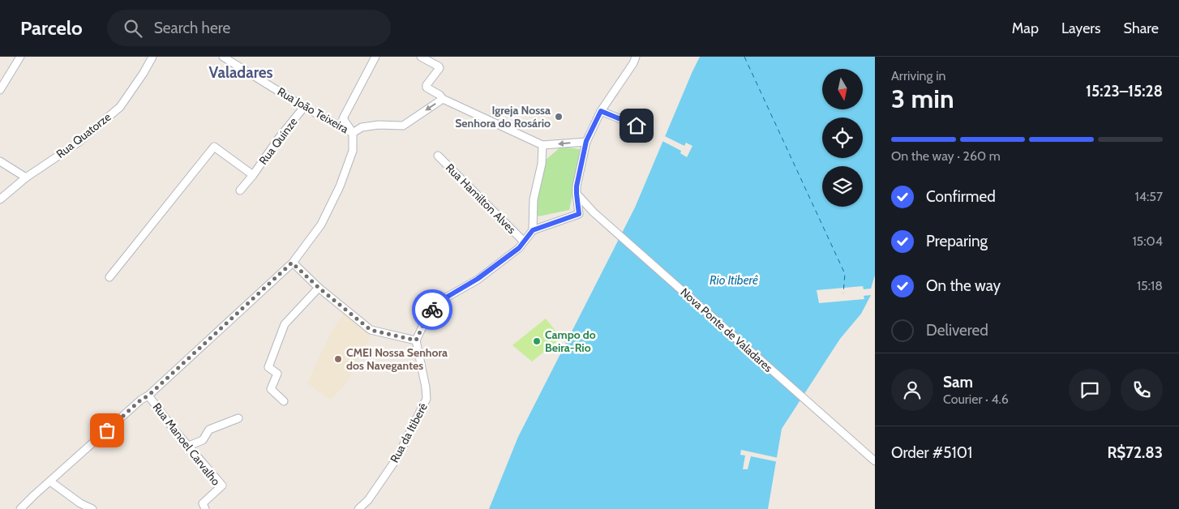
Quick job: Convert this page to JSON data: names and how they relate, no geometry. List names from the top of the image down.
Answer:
{
  "streets": {
    "street": [
      "Rua João Teixeira",
      "Rua Quatorze",
      "Rua Quinze",
      "Rua Hamilton Alves",
      "Nova Ponte de Valadares",
      "Rua da Itiberê",
      "Rua Manoel Carvalho"
    ]
  },
  "crossings": [
    ["Rua João Teixeira", "Rua Quinze"]
  ],
  "one_way": ["Rua João Teixeira"],
  "districts": ["Valadares"],
  "water": ["Rio Itiberê"],
  "places": ["Igreja Nossa Senhora do Rosário", "Campo do Beira-Rio", "CMEI Nossa Senhora dos Navegantes"],
  "north": "bottom",
  "page": {
    "header": "Parcelo",
    "search": "Search here",
    "nav": ["Map", "Layers", "Share"],
    "heading": ["3 min", "Arriving in", "15:23–15:28"],
    "panel": [
      "Sam",
      "Courier · 4.6",
      "Order #5101",
      "R$72.83"
    ],
    "bar": "On the way · 260 m",
    "list": [
      ["Confirmed", "14:57"],
      ["Preparing", "15:04"],
      ["On the way", "15:18"],
      "Delivered"
    ]
  }
}
